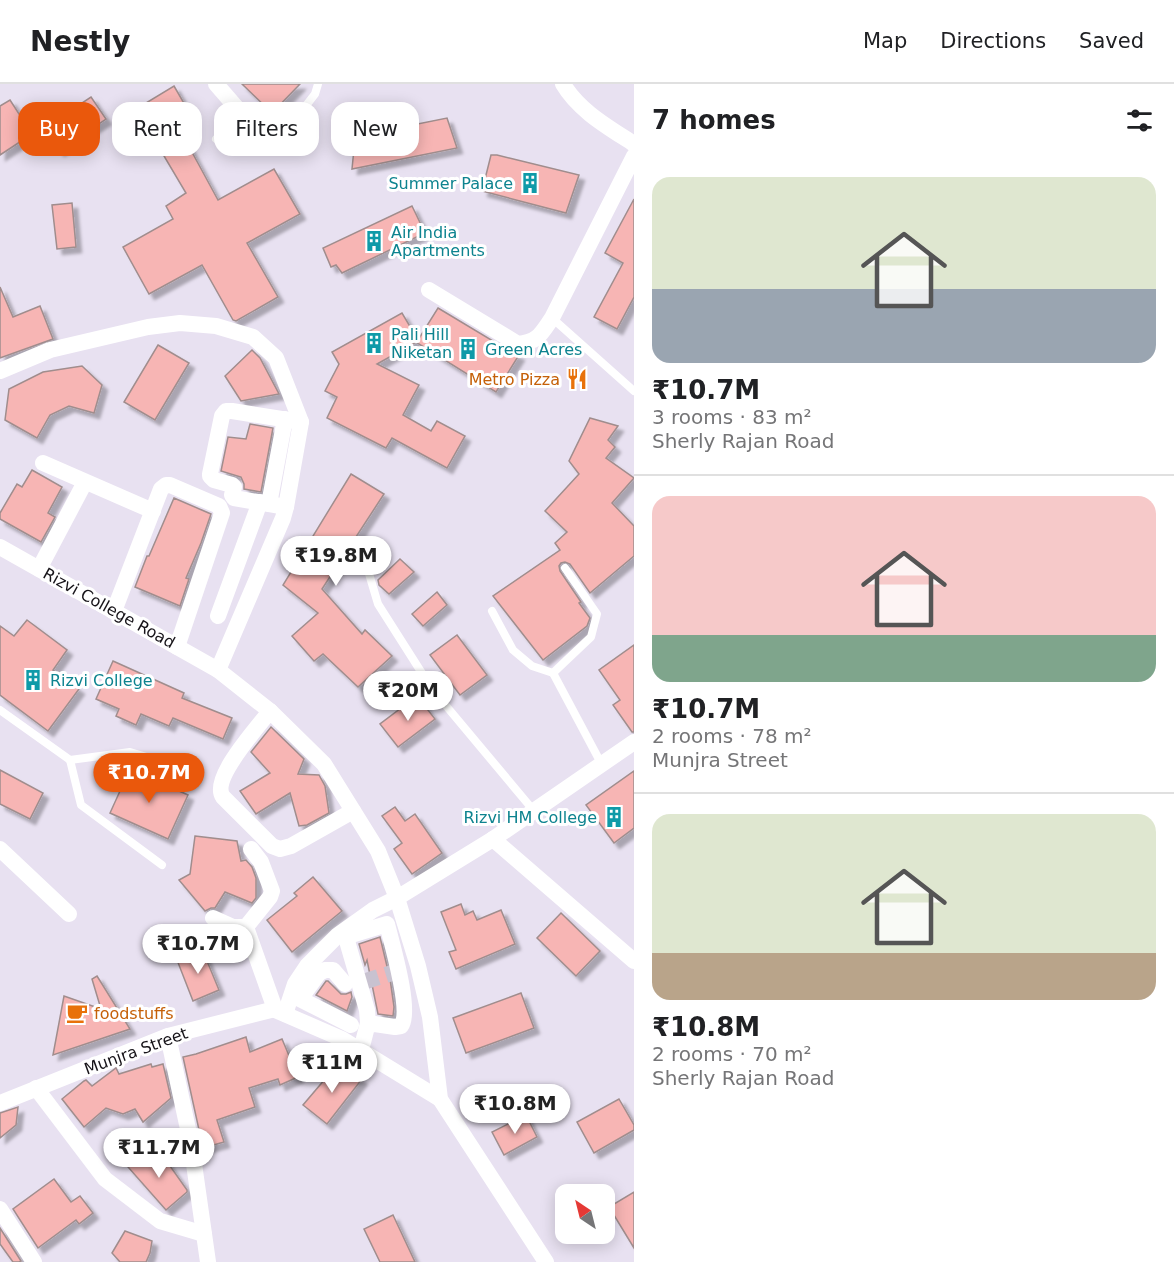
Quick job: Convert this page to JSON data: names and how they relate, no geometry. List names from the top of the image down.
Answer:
{
  "streets": {
    "street": ["Rizvi College Road", "Munjra Street"]
  },
  "places": {
    "building": [
      "Summer Palace",
      "Air India Apartments",
      "Pali Hill Niketan",
      "Green Acres",
      "Rizvi College",
      "Rizvi HM College"
    ],
    "restaurant": ["Metro Pizza"],
    "cafe": ["foodstuffs"]
  },
  "north": "top left",
  "page": {
    "header": "Nestly",
    "nav": ["Map", "Directions", "Saved"],
    "heading": "7 homes",
    "chip": [
      "Buy",
      "Rent",
      "Filters",
      "New"
    ],
    "list": [
      {
        "name": "₹10.7M",
        "note": "3 rooms · 83 m² · Sherly Rajan Road"
      },
      {
        "name": "₹10.7M",
        "note": "2 rooms · 78 m² · Munjra Street"
      },
      {
        "name": "₹10.8M",
        "note": "2 rooms · 70 m² · Sherly Rajan Road"
      }
    ],
    "price": [
      "₹19.8M",
      "₹20M",
      "₹10.7M",
      "₹10.7M",
      "₹11M",
      "₹10.8M",
      "₹11.7M"
    ]
  }
}
